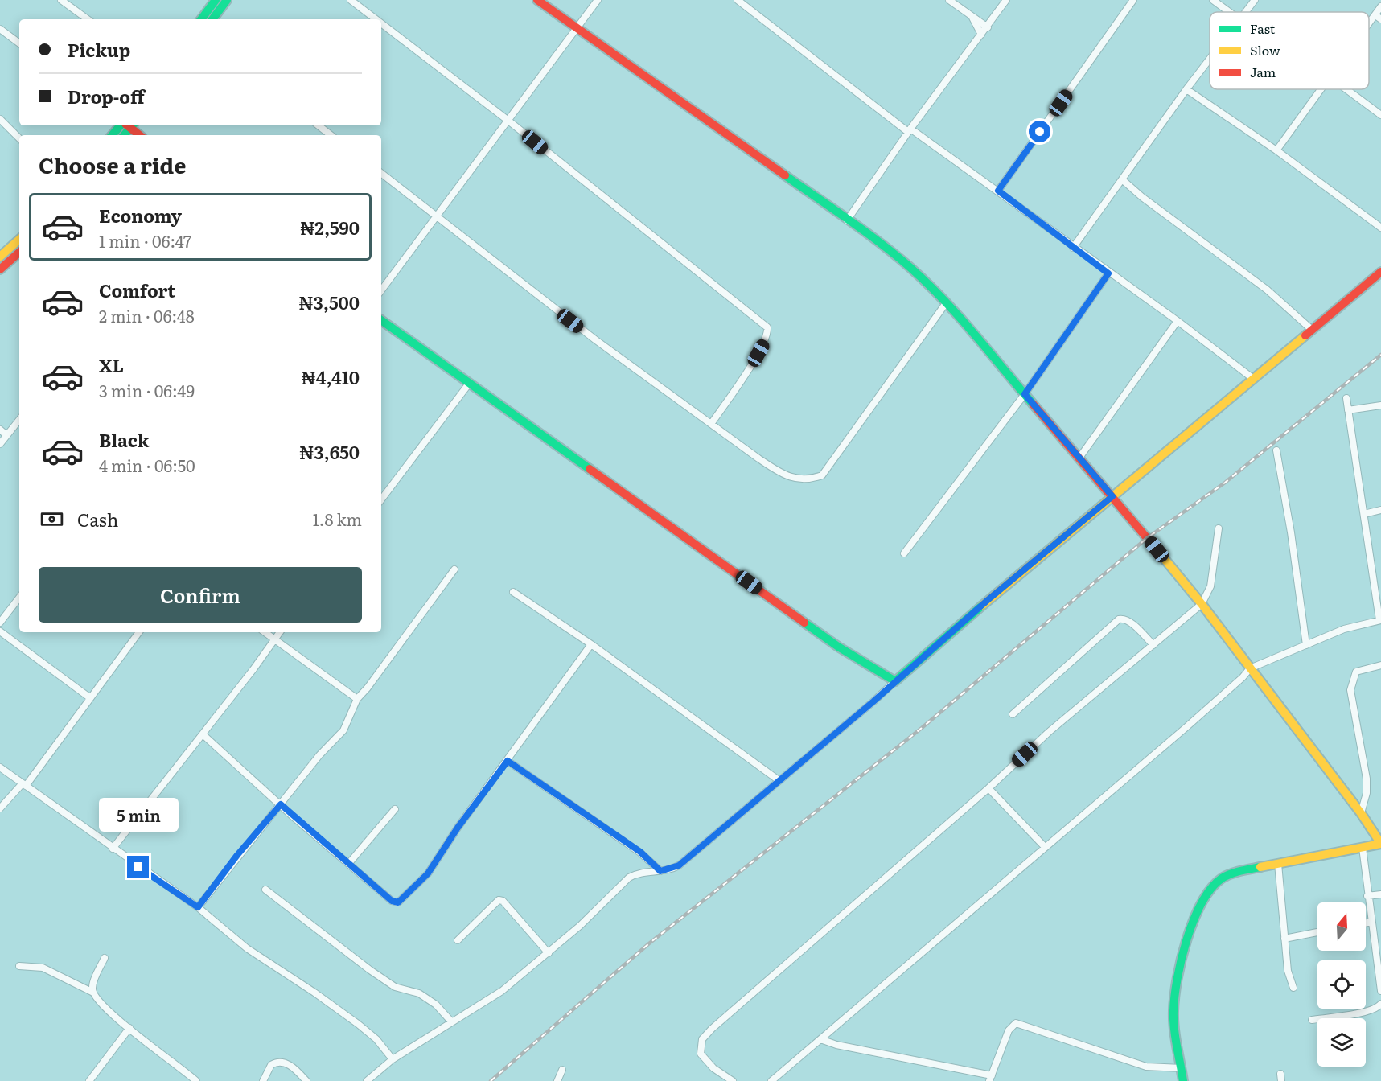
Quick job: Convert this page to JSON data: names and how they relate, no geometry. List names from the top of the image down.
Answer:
{
  "legend": ["Fast", "Slow", "Jam"],
  "north": "top",
  "page": {
    "banner": ["Pickup", "Drop-off"],
    "heading": "Choose a ride",
    "list": [
      {
        "name": "Economy",
        "note": "1 min · 06:47",
        "value": "₦2,590"
      },
      {
        "name": "Comfort",
        "note": "2 min · 06:48",
        "value": "₦3,500"
      },
      {
        "name": "XL",
        "note": "3 min · 06:49",
        "value": "₦4,410"
      },
      {
        "name": "Black",
        "note": "4 min · 06:50",
        "value": "₦3,650"
      }
    ],
    "pay": ["Cash", "1.8 km"],
    "buttons": "Confirm",
    "bubble": "5 min"
  }
}
